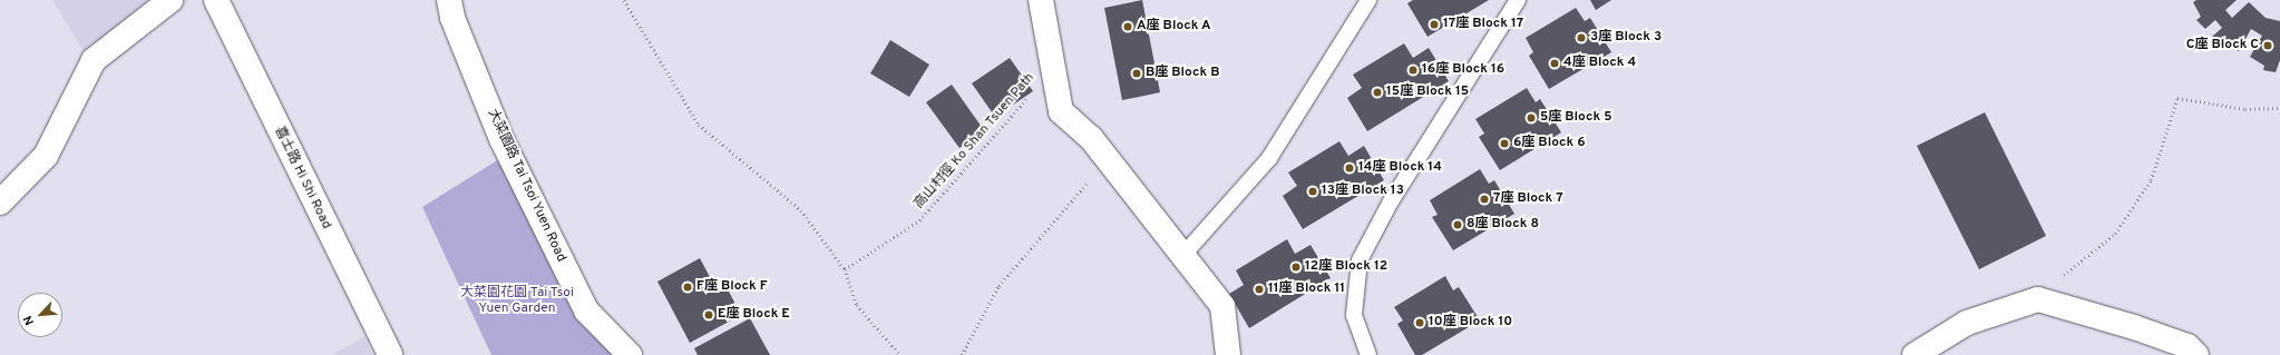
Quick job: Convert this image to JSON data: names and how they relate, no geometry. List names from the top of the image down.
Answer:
{
  "streets": {
    "street": ["喜士路 Hi Shi Road", "大菜園路 Tai Tsoi Yuen Road"],
    "path": ["高山村徑 Ko Shan Tsuen Path"]
  },
  "parks": ["大菜園花園 Tai Tsoi Yuen Garden"],
  "places": [
    "17座 Block 17",
    "A座 Block A",
    "3座 Block 3",
    "C座 Block C",
    "4座 Block 4",
    "16座 Block 16",
    "B座 Block B",
    "15座 Block 15",
    "5座 Block 5",
    "6座 Block 6",
    "14座 Block 14",
    "13座 Block 13",
    "7座 Block 7",
    "8座 Block 8",
    "12座 Block 12",
    "F座 Block F",
    "11座 Block 11",
    "E座 Block E",
    "10座 Block 10"
  ],
  "north": "bottom left"
}
